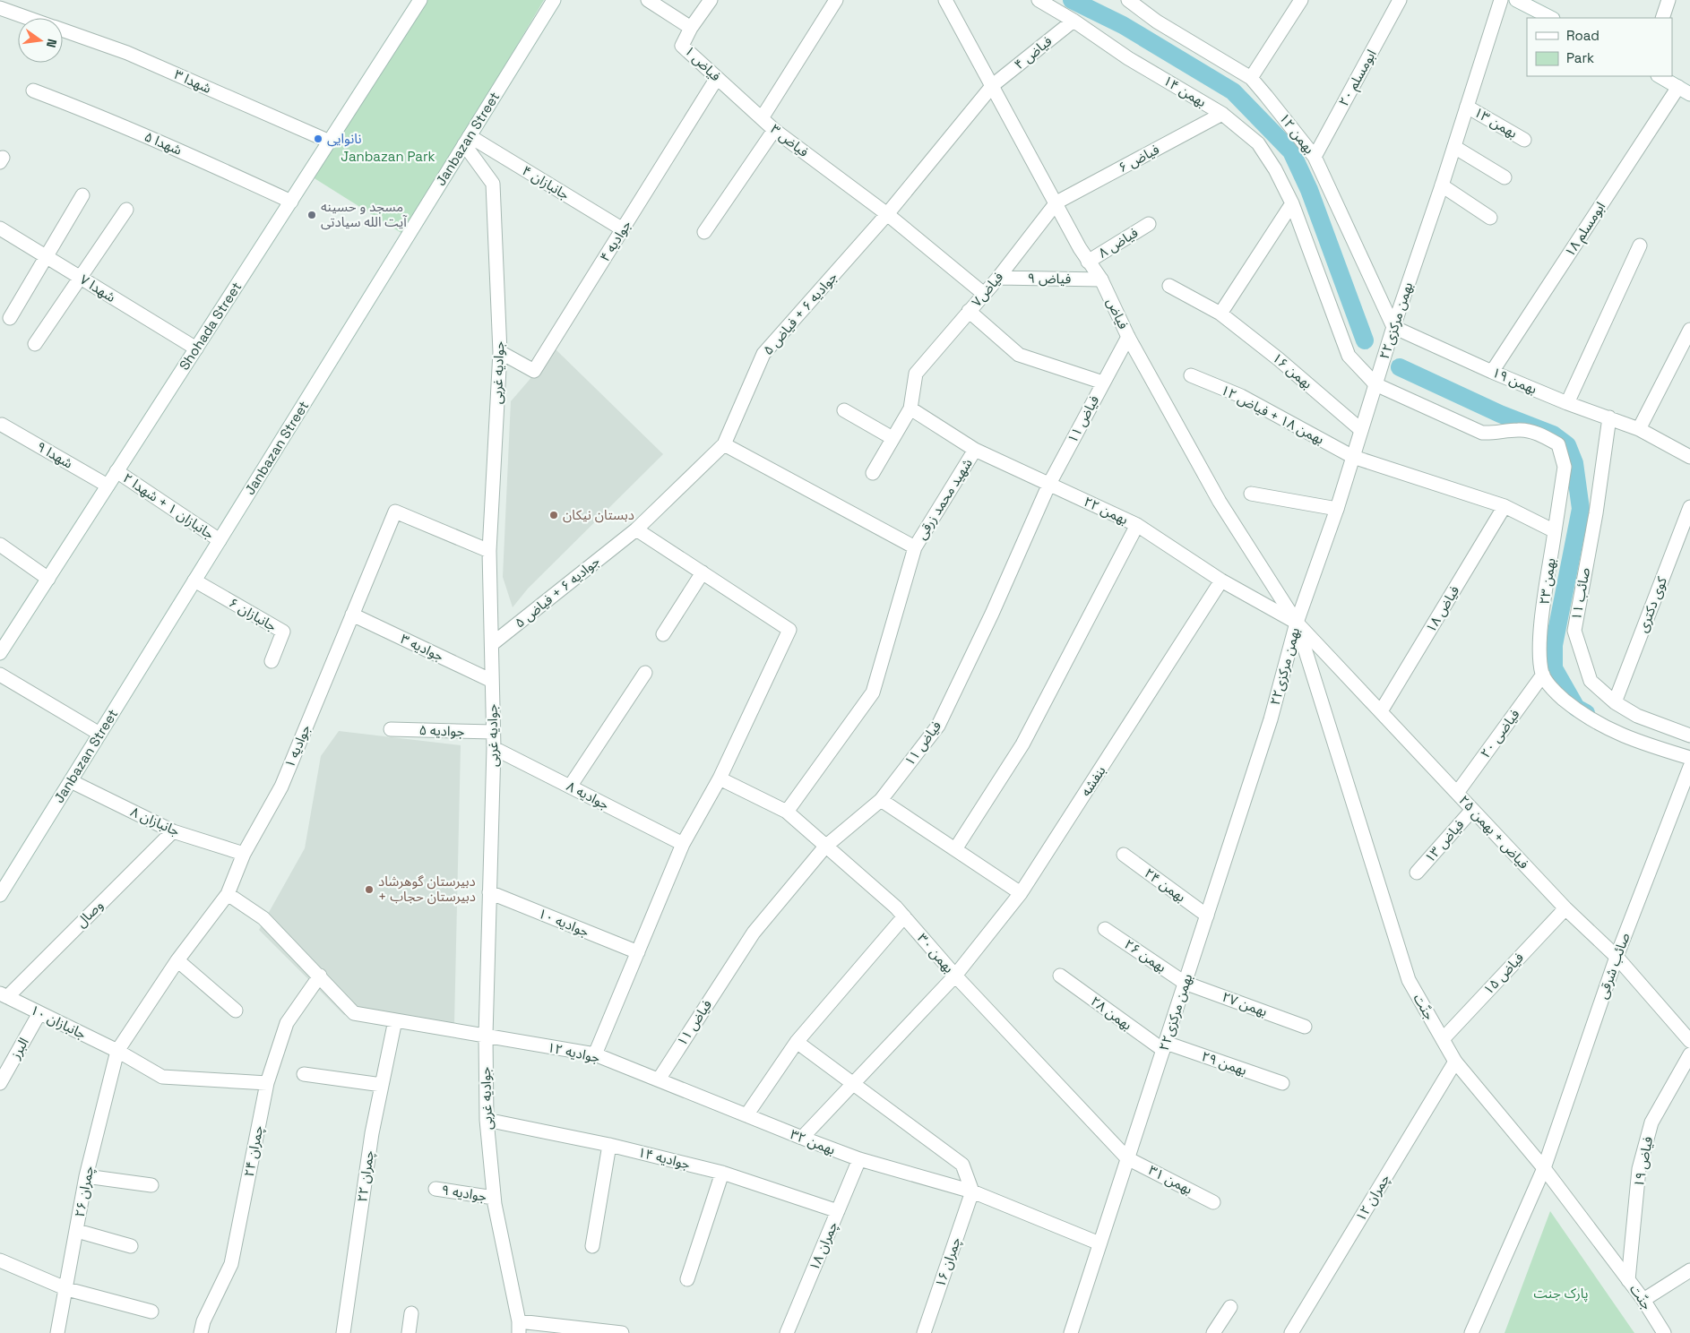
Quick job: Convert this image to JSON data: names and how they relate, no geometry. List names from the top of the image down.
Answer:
{
  "streets": {
    "street": [
      "فیاض ۴",
      "فیاض ۱",
      "ابومسلم ۲۰",
      "شهدا ۳",
      "بهمن ۱۴",
      "بهمن ۱۳",
      "بهمن ۱۲",
      "Janbazan Street",
      "فیاض ۳",
      "شهدا ۵",
      "فیاض ۶",
      "جانبازان ۴",
      "ابومسلم ۱۸",
      "جوادیه ۴",
      "فیاض ۸",
      "فیاض ۹",
      "شهدا ۷",
      "فیاض۷",
      "جوادیه ۶ + فیاض ۵",
      "فیاض",
      "۲۲بهمن مرکزی",
      "Shohada Street",
      "بهمن ۱۶",
      "جوادیه غربی",
      "بهمن ۱۹",
      "بهمن ۱۸ + فیاض ۱۲",
      "فیاض ۱۱",
      "شهدا ۹",
      "شهید محمد زرقی",
      "جانبازان ۱ + شهدا ۲",
      "بهمن ۲۲",
      "بهمن ۲۳",
      "صائب ۱۱",
      "کوی دکتری",
      "فیاض ۱۸",
      "جانبازان ۶",
      "جوادیه ۳",
      "جوادیه ۵",
      "فیاضی ۲۰",
      "جوادیه ۱",
      "بنفشه",
      "جوادیه ۸",
      "جانبازان ۸",
      "فیاض + بهمن ۲۵",
      "فیاض ۱۳",
      "بهمن ۲۴",
      "وصال",
      "جوادیه ۱۰",
      "بهمن ۳۰",
      "بهمن ۲۶",
      "صائب شرقی",
      "فیاض ۱۵",
      "بهمن ۲۷",
      "جنّت",
      "بهمن ۲۸",
      "جانبازان ۱۰",
      "البرز",
      "جوادیه ۱۲",
      "بهمن ۲۹",
      "بهمن ۳۲",
      "چمران ۲۴",
      "جوادیه ۱۴",
      "فیاض ۱۹",
      "چمران ۲۲",
      "بهمن ۳۱",
      "چمران ۲۶",
      "جوادیه ۹",
      "چمران ۱۲",
      "چمران ۱۸",
      "چمران ۱۶"
    ]
  },
  "crossings": [
    ["فیاض ۴", "بهمن ۱۴"],
    ["فیاض ۴", "جوادیه ۶ + فیاض ۵"],
    ["فیاض ۴", "فیاض"],
    ["فیاض ۱", "فیاض ۳"],
    ["فیاض ۱", "جوادیه ۴"],
    ["ابومسلم ۲۰", "بهمن ۱۲"],
    ["شهدا ۳", "Shohada Street"],
    ["بهمن ۱۴", "فیاض ۶"],
    ["بهمن ۱۴", "۲۲بهمن مرکزی"],
    ["بهمن ۱۴", "بهمن ۲۳"],
    ["بهمن ۱۳", "۲۲بهمن مرکزی"],
    ["بهمن ۱۲", "۲۲بهمن مرکزی"],
    ["بهمن ۱۲", "بهمن ۱۹"],
    ["Janbazan Street", "جانبازان ۴"],
    ["Janbazan Street", "جوادیه غربی"],
    ["Janbazan Street", "جانبازان ۱ + شهدا ۲"],
    ["Janbazan Street", "جانبازان ۶"],
    ["Janbazan Street", "جانبازان ۸"],
    ["فیاض ۳", "فیاض۷"],
    ["فیاض ۳", "جوادیه ۶ + فیاض ۵"],
    ["شهدا ۵", "Shohada Street"],
    ["فیاض ۶", "فیاض۷"],
    ["فیاض ۶", "فیاض"],
    ["جانبازان ۴", "جوادیه ۴"],
    ["جانبازان ۴", "جوادیه غربی"],
    ["ابومسلم ۱۸", "بهمن ۱۹"],
    ["جوادیه ۴", "جوادیه غربی"],
    ["فیاض ۸", "فیاض"],
    ["فیاض ۹", "فیاض۷"],
    ["فیاض ۹", "فیاض"],
    ["شهدا ۷", "Shohada Street"],
    ["فیاض۷", "فیاض"],
    ["فیاض۷", "بهمن ۲۲"],
    ["جوادیه ۶ + فیاض ۵", "فیاض"],
    ["جوادیه ۶ + فیاض ۵", "جوادیه غربی"],
    ["فیاض", "۲۲بهمن مرکزی"],
    ["فیاض", "فیاض ۱۱"],
    ["فیاض", "بهمن ۲۲"],
    ["فیاض", "فیاض + بهمن ۲۵"],
    ["فیاض", "جنّت"],
    ["۲۲بهمن مرکزی", "بهمن ۱۶"],
    ["۲۲بهمن مرکزی", "بهمن ۱۹"],
    ["۲۲بهمن مرکزی", "بهمن ۱۸ + فیاض ۱۲"],
    ["۲۲بهمن مرکزی", "بهمن ۲۲"],
    ["۲۲بهمن مرکزی", "بهمن ۲۳"],
    ["۲۲بهمن مرکزی", "فیاض + بهمن ۲۵"],
    ["۲۲بهمن مرکزی", "بهمن ۲۴"],
    ["۲۲بهمن مرکزی", "بهمن ۳۰"],
    ["۲۲بهمن مرکزی", "بهمن ۲۶"],
    ["۲۲بهمن مرکزی", "بهمن ۲۷"],
    ["۲۲بهمن مرکزی", "جنّت"],
    ["۲۲بهمن مرکزی", "بهمن ۲۸"],
    ["۲۲بهمن مرکزی", "بهمن ۲۹"],
    ["۲۲بهمن مرکزی", "بهمن ۳۲"],
    ["۲۲بهمن مرکزی", "بهمن ۳۱"],
    ["Shohada Street", "شهدا ۹"],
    ["Shohada Street", "جانبازان ۱ + شهدا ۲"],
    ["جوادیه غربی", "جوادیه ۳"],
    ["جوادیه غربی", "جوادیه ۵"],
    ["جوادیه غربی", "جوادیه ۱"],
    ["جوادیه غربی", "جوادیه ۸"],
    ["جوادیه غربی", "جوادیه ۱۰"],
    ["جوادیه غربی", "جوادیه ۱۲"],
    ["جوادیه غربی", "جوادیه ۱۴"],
    ["جوادیه غربی", "جوادیه ۹"],
    ["بهمن ۱۹", "صائب ۱۱"],
    ["فیاض ۱۱", "بهمن ۲۲"],
    ["فیاض ۱۱", "بهمن ۳۰"],
    ["فیاض ۱۱", "جوادیه ۱۲"],
    ["فیاض ۱۱", "بهمن ۳۲"],
    ["شهید محمد زرقی", "بهمن ۲۲"],
    ["شهید محمد زرقی", "بهمن ۳۰"],
    ["بهمن ۲۲", "بنفشه"],
    ["بهمن ۲۲", "فیاض + بهمن ۲۵"],
    ["بهمن ۲۲", "جنّت"],
    ["بهمن ۲۳", "فیاضی ۲۰"],
    ["صائب ۱۱", "کوی دکتری"],
    ["فیاض ۱۸", "فیاض + بهمن ۲۵"],
    ["جوادیه ۳", "جوادیه ۱"],
    ["فیاضی ۲۰", "فیاض + بهمن ۲۵"],
    ["جوادیه ۱", "جانبازان ۸"],
    ["جوادیه ۱", "جانبازان ۱۰"],
    ["جوادیه ۱", "جوادیه ۱۲"],
    ["جوادیه ۱", "چمران ۲۶"],
    ["بنفشه", "بهمن ۳۰"],
    ["بنفشه", "بهمن ۳۲"],
    ["جانبازان ۸", "وصال"],
    ["فیاض + بهمن ۲۵", "فیاض ۱۳"],
    ["فیاض + بهمن ۲۵", "صائب شرقی"],
    ["فیاض + بهمن ۲۵", "فیاض ۱۵"],
    ["فیاض + بهمن ۲۵", "جنّت"],
    ["وصال", "جانبازان ۱۰"],
    ["بهمن ۳۰", "بهمن ۳۱"],
    ["بهمن ۲۶", "بهمن ۲۷"],
    ["صائب شرقی", "جنّت"],
    ["فیاض ۱۵", "جنّت"],
    ["جنّت", "فیاض ۱۹"],
    ["جنّت", "چمران ۱۲"],
    ["بهمن ۲۸", "بهمن ۲۹"],
    ["جانبازان ۱۰", "البرز"],
    ["جانبازان ۱۰", "چمران ۲۴"],
    ["جانبازان ۱۰", "چمران ۲۶"],
    ["جوادیه ۱۲", "بهمن ۳۲"],
    ["جوادیه ۱۲", "چمران ۲۴"],
    ["جوادیه ۱۲", "چمران ۲۲"],
    ["بهمن ۳۲", "چمران ۱۸"],
    ["بهمن ۳۲", "چمران ۱۶"],
    ["جوادیه ۱۴", "چمران ۱۸"]
  ],
  "parks": ["Janbazan Park", "پارک جنت"],
  "places": [
    "نانوایی",
    "مسجد و حسینه آیت الله سیادتی",
    "دبستان نیکان",
    "دبیرستان گوهرشاد + دبیرستان حجاب"
  ],
  "legend": ["Road", "Park"],
  "north": "right"
}
